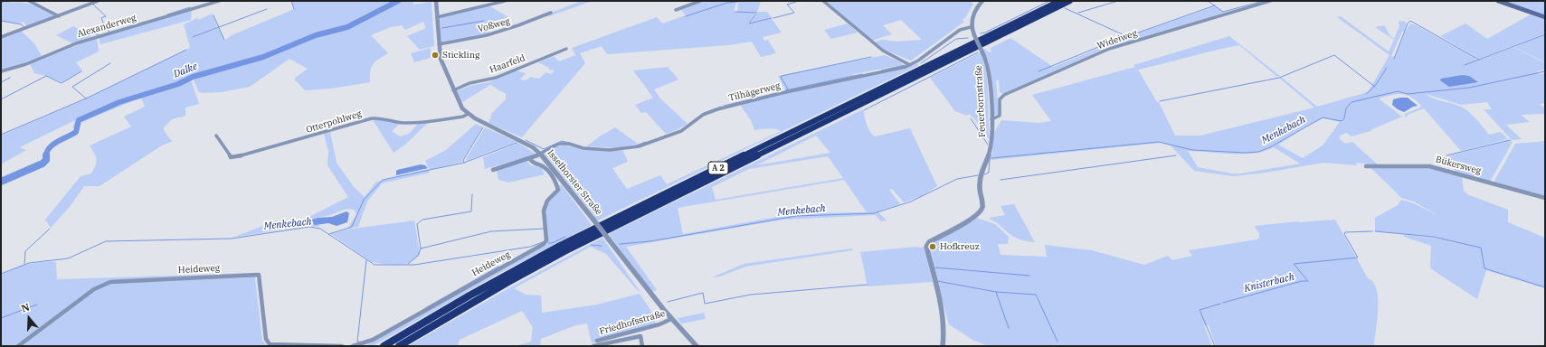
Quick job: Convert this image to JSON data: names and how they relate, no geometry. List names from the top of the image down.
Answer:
{
  "streets": {
    "highway": ["A 2"],
    "street": [
      "Voßweg",
      "Alexanderweg",
      "Wideiweg",
      "Haarfeld",
      "Tilhägerweg",
      "Feuerbornstraße",
      "Otterpohlweg",
      "Bükersweg",
      "Isselhorster Straße",
      "Heideweg",
      "Friedhofsstraße"
    ]
  },
  "crossings": [
    ["Voßweg", "Isselhorster Straße"],
    ["Wideiweg", "Feuerbornstraße"],
    ["Haarfeld", "Isselhorster Straße"],
    ["Tilhägerweg", "Feuerbornstraße"],
    ["Tilhägerweg", "Isselhorster Straße"],
    ["Otterpohlweg", "Isselhorster Straße"],
    ["Isselhorster Straße", "Friedhofsstraße"]
  ],
  "water": ["Dalke", "Menkebach", "Knisterbach"],
  "places": ["Stickling", "Hofkreuz"],
  "north": "top"
}
